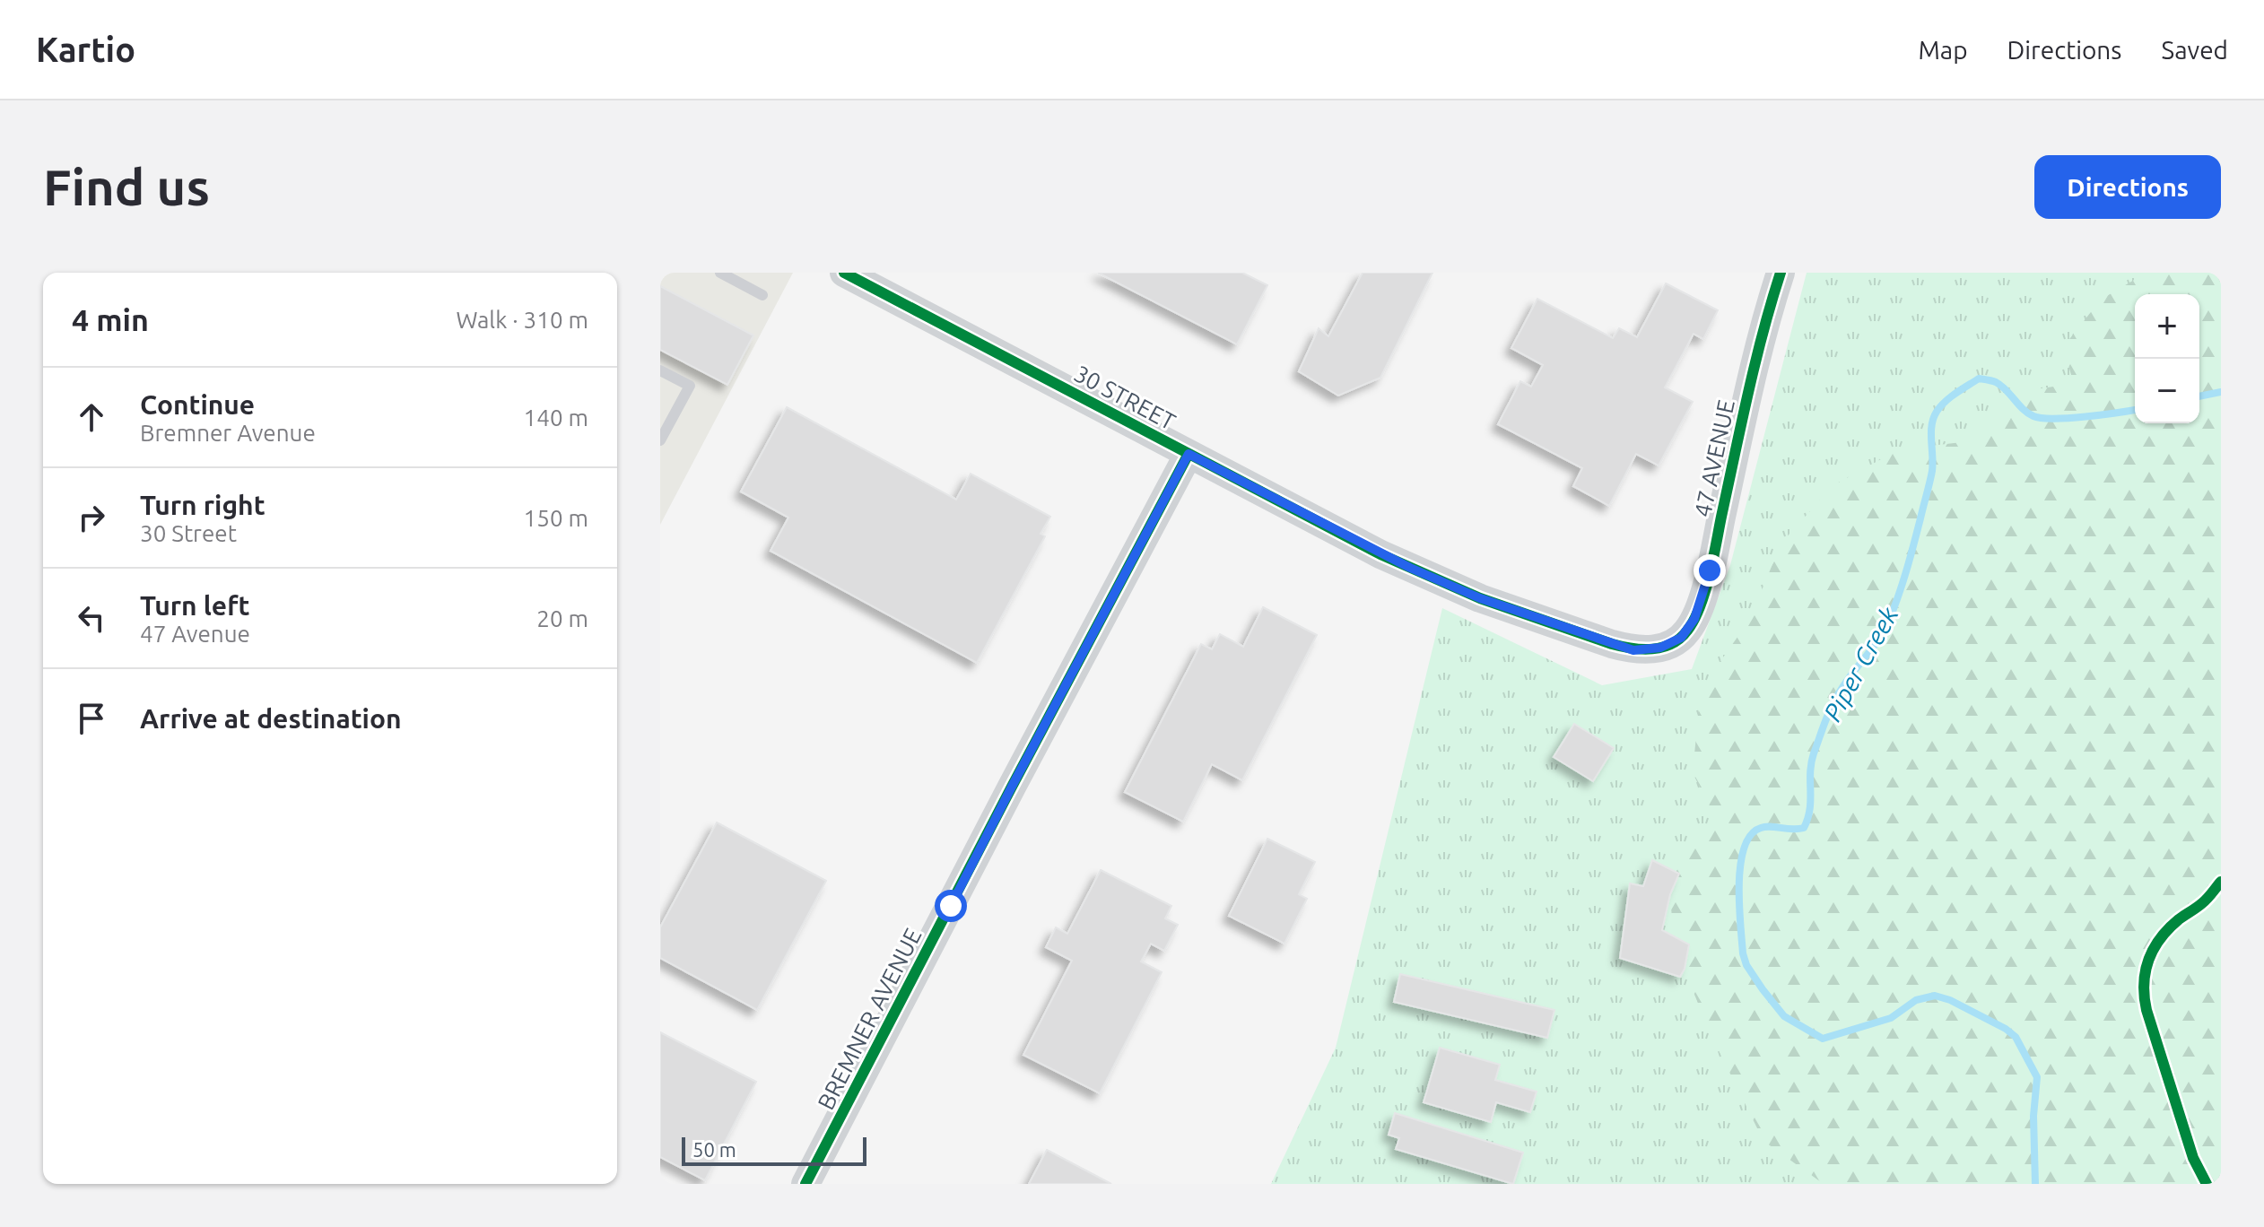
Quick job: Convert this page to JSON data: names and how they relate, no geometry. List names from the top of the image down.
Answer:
{
  "streets": {
    "street": ["30 STREET", "47 AVENUE", "BREMNER AVENUE"]
  },
  "crossings": [
    ["30 STREET", "47 AVENUE"],
    ["30 STREET", "BREMNER AVENUE"]
  ],
  "water": ["Piper Creek"],
  "scale_bar": "50 m",
  "page": {
    "header": "Kartio",
    "nav": ["Map", "Directions", "Saved"],
    "buttons": "Directions",
    "title": "Find us",
    "heading": ["4 min", "Walk · 310 m"],
    "map_buttons": ["+", "−"],
    "list": [
      ["Continue", "Bremner Avenue", "140 m"],
      ["Turn right", "30 Street", "150 m"],
      ["Turn left", "47 Avenue", "20 m"],
      "Arrive at destination"
    ],
    "scale": "50 m"
  }
}
